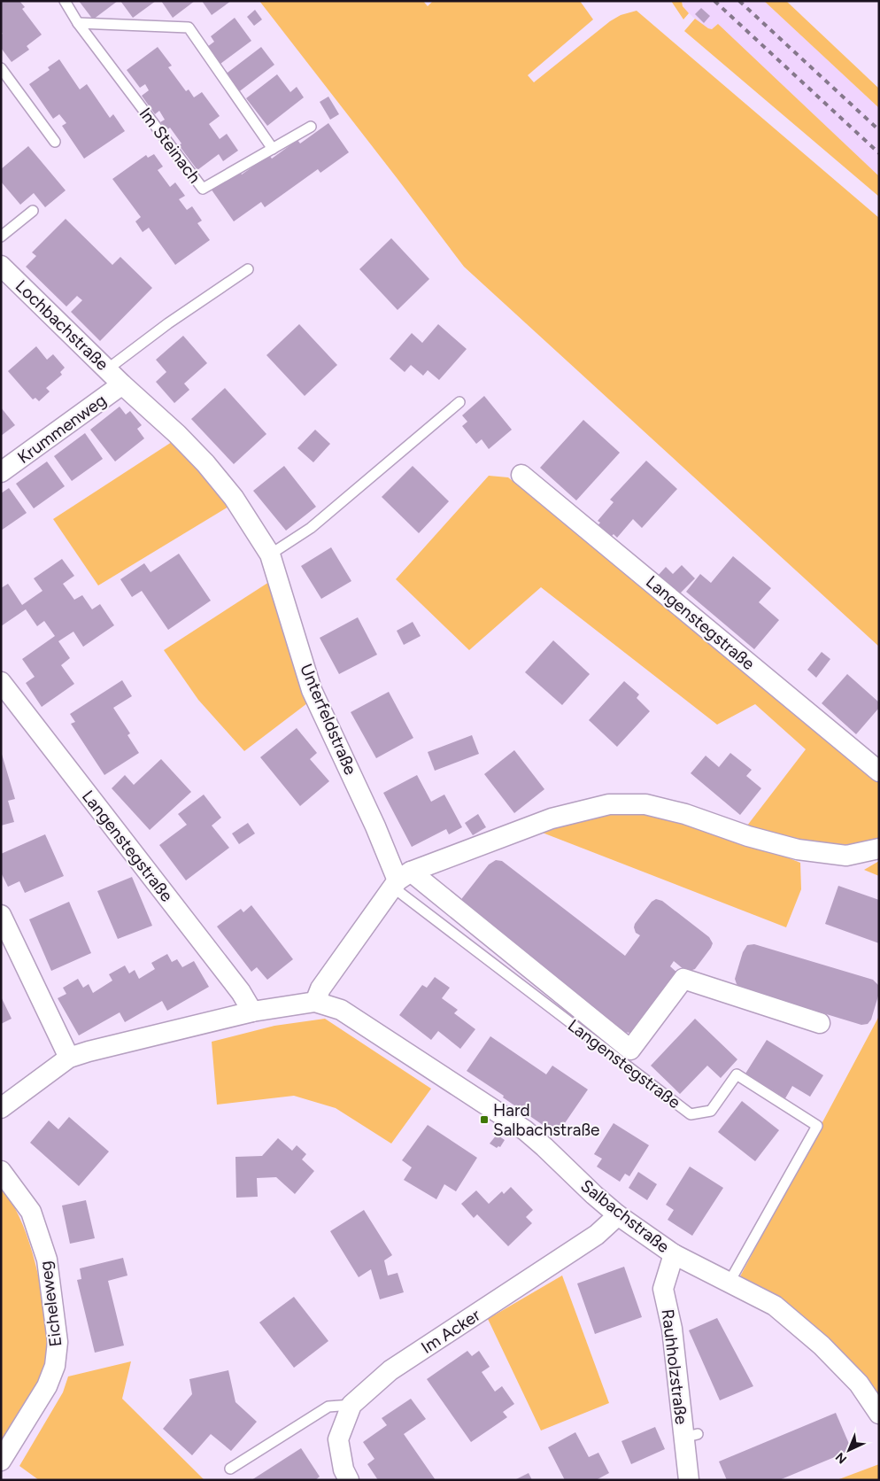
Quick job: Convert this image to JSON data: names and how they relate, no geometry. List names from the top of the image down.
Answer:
{
  "streets": {
    "street": [
      "Lochbachstraße",
      "Krummenweg",
      "Langenstegstraße",
      "Unterfeldstraße",
      "Salbachstraße",
      "Eicheleweg",
      "Im Acker",
      "Rauhholzstraße"
    ],
    "lane": ["Im Steinach"]
  },
  "crossings": [
    ["Lochbachstraße", "Krummenweg"],
    ["Lochbachstraße", "Unterfeldstraße"],
    ["Krummenweg", "Unterfeldstraße"],
    ["Langenstegstraße", "Unterfeldstraße"],
    ["Langenstegstraße", "Salbachstraße"],
    ["Salbachstraße", "Im Acker"],
    ["Salbachstraße", "Rauhholzstraße"]
  ],
  "places": {
    "transit": ["Hard Salbachstraße"]
  },
  "north": "bottom left"
}
